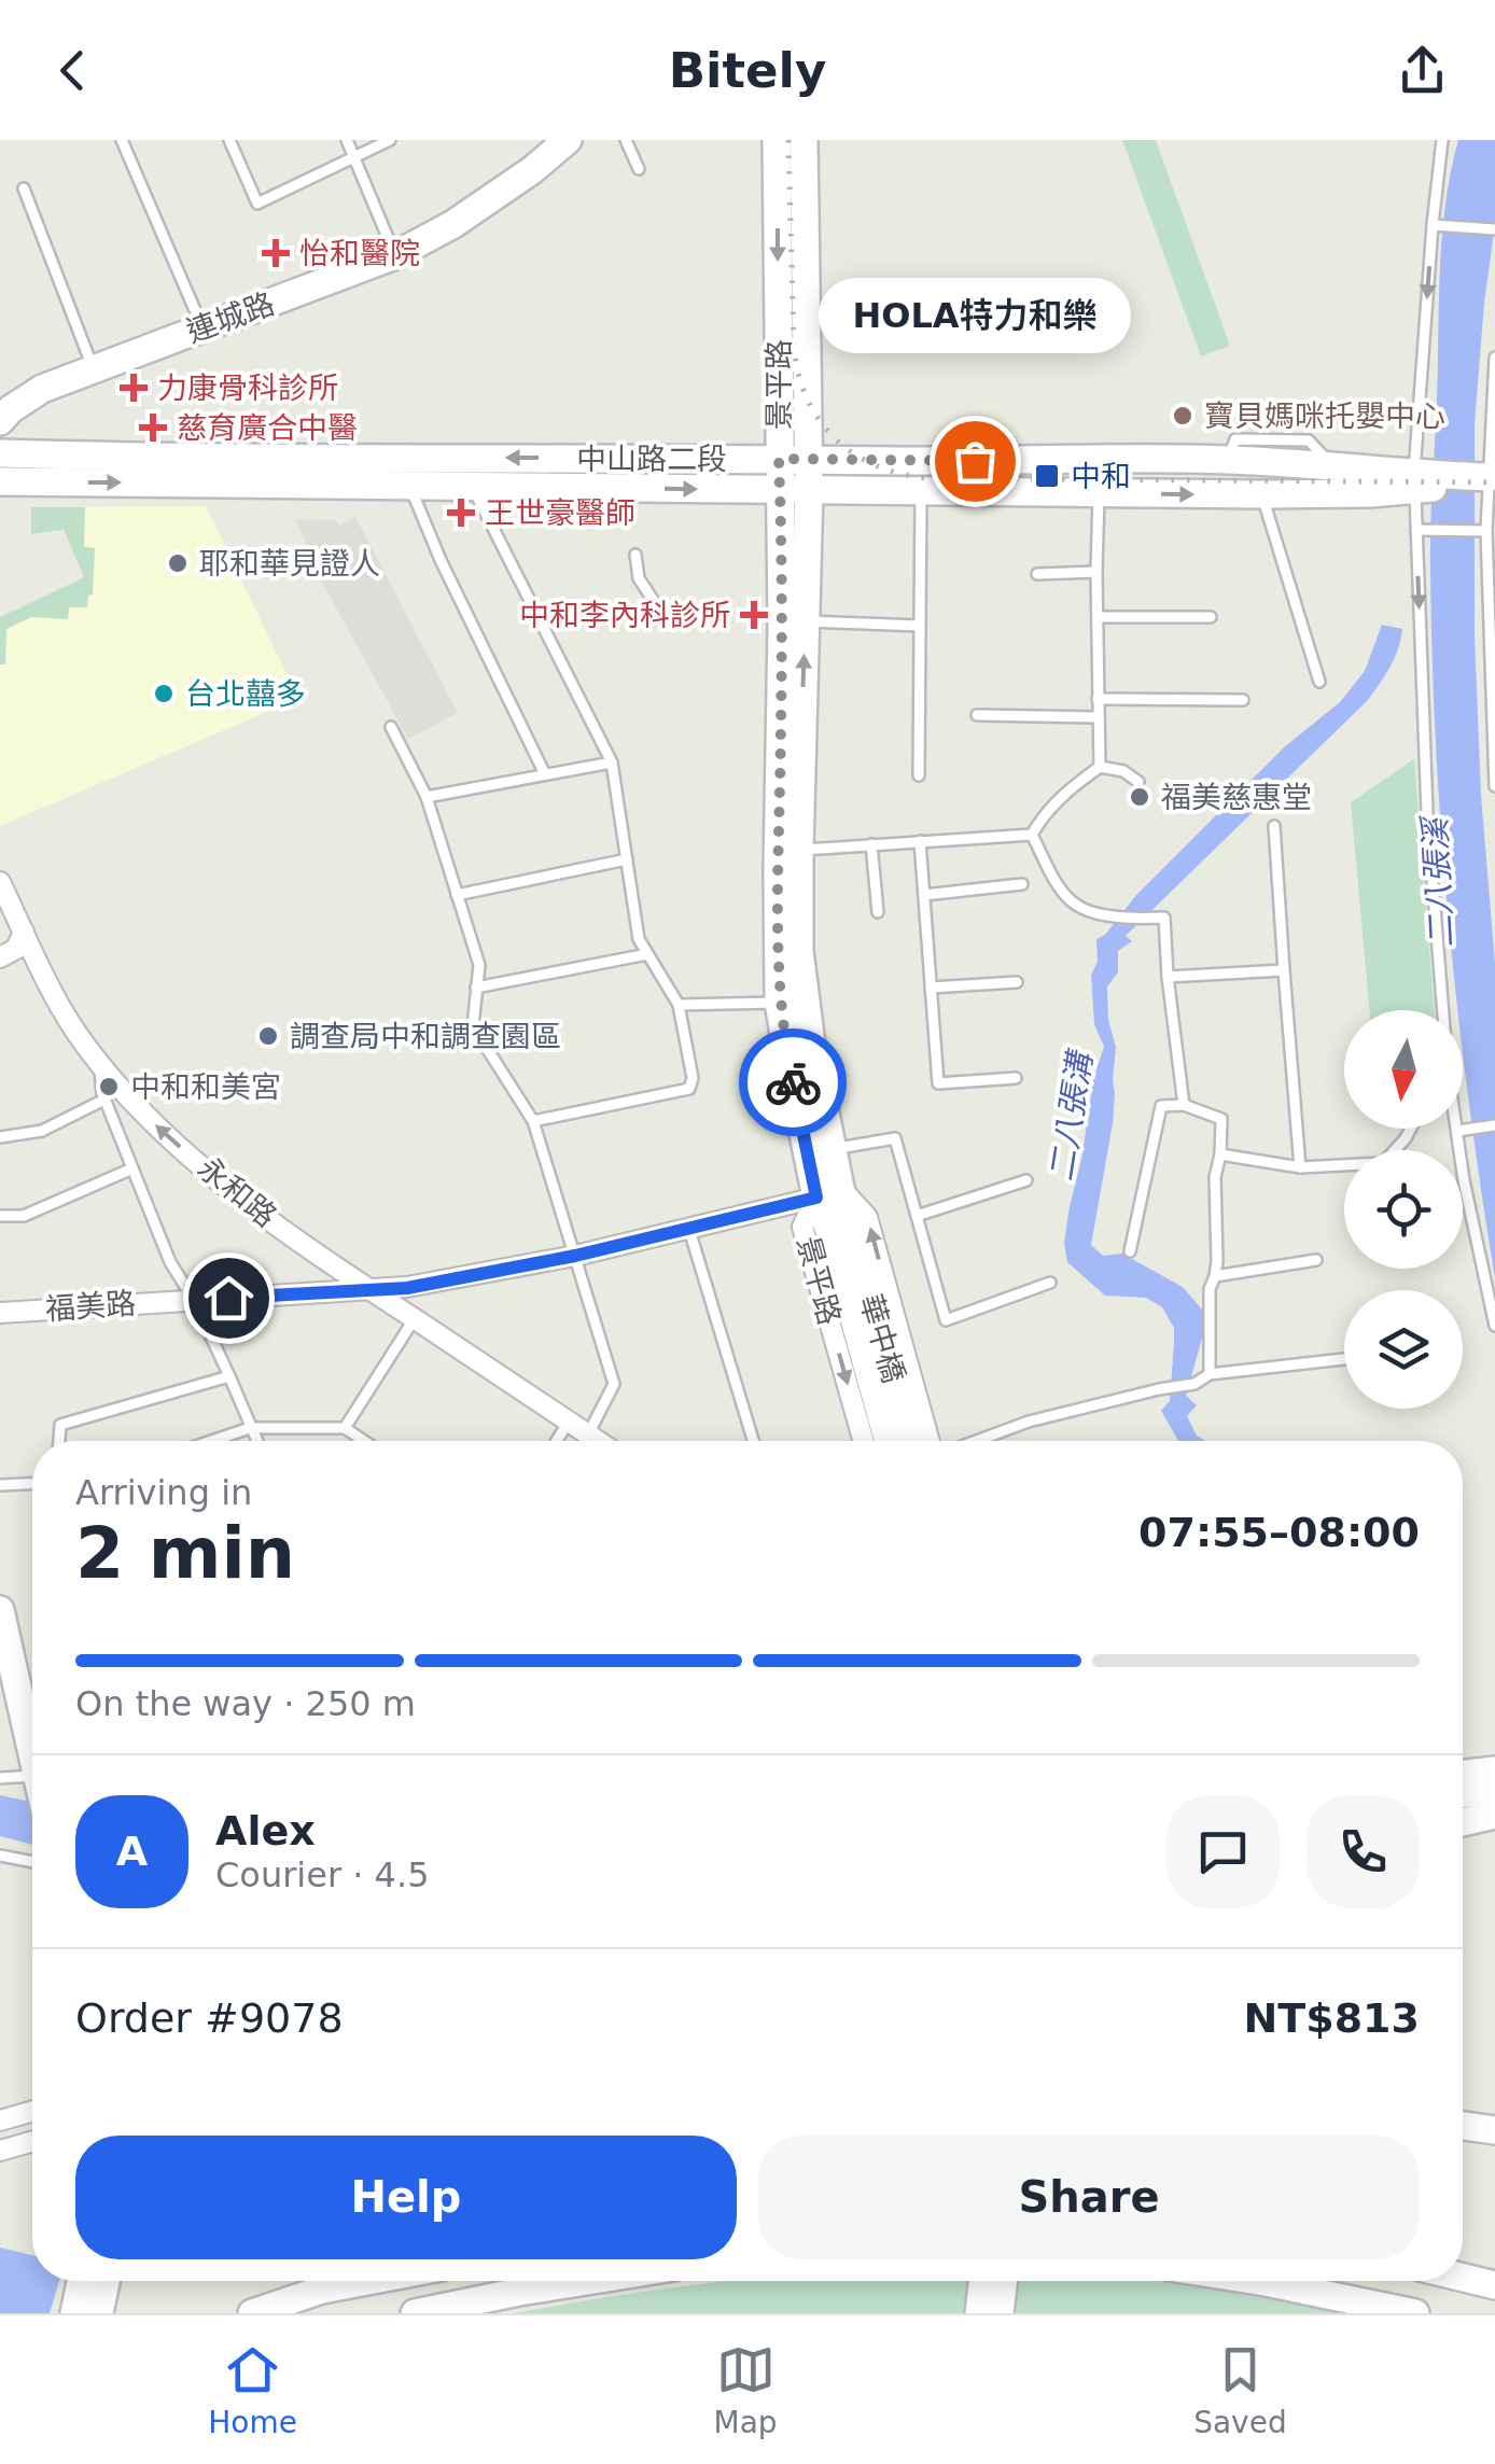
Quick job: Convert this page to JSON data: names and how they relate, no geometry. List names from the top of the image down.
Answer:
{
  "streets": {
    "main road": [
      "連城路",
      "景平路",
      "中山路二段",
      "華中橋"
    ],
    "street": ["永和路", "福美路"]
  },
  "crossings": [
    ["景平路", "中山路二段"],
    ["景平路", "福美路"],
    ["景平路", "華中橋"],
    ["永和路", "福美路"],
    ["福美路", "華中橋"]
  ],
  "one_way": ["永和路"],
  "water": ["二八張溪", "二八張溝"],
  "places": {
    "health": [
      "怡和醫院",
      "力康骨科診所",
      "慈育廣合中醫",
      "王世豪醫師",
      "中和李內科診所"
    ],
    "other": [
      "寶貝媽咪托嬰中心",
      "HOLA特力和樂",
      "耶和華見證人",
      "台北囍多",
      "福美慈惠堂",
      "調查局中和調查園區",
      "中和和美宮"
    ],
    "transit": ["中和"]
  },
  "north": "bottom",
  "page": {
    "header": "Bitely",
    "bubble": "HOLA特力和樂",
    "heading": ["2 min", "Arriving in", "07:55–08:00"],
    "panel": [
      "Alex",
      "Courier · 4.5",
      "Order #9078",
      "NT$813"
    ],
    "bar": "On the way · 250 m",
    "round": "A",
    "buttons": ["Help", "Share"],
    "tabs": ["Home", "Map", "Saved"]
  }
}
